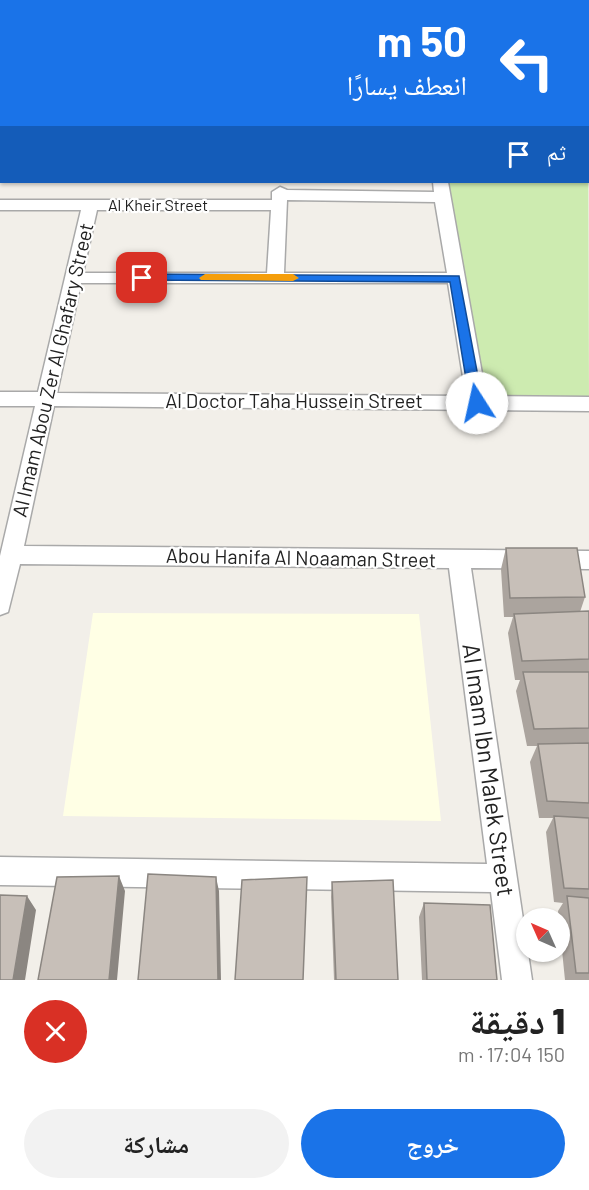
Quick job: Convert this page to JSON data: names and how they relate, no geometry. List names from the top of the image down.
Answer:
{
  "streets": {
    "street": [
      "Al Kheir Street",
      "Al Imam Abou Zer Al Ghafary Street",
      "Al Doctor Taha Hussein Street",
      "Abou Hanifa Al Noaaman Street",
      "Al Imam Ibn Malek Street"
    ]
  },
  "crossings": [
    ["Al Kheir Street", "Al Imam Abou Zer Al Ghafary Street"],
    ["Al Imam Abou Zer Al Ghafary Street", "Al Doctor Taha Hussein Street"],
    ["Al Imam Abou Zer Al Ghafary Street", "Abou Hanifa Al Noaaman Street"],
    ["Abou Hanifa Al Noaaman Street", "Al Imam Ibn Malek Street"]
  ],
  "north": "top left",
  "page": {
    "turn": ["50 m", "انعطف يسارًا"],
    "then": "ثم",
    "heading": ["1 دقيقة", "150 m · 17:04"],
    "buttons": ["خروج", "مشاركة"]
  }
}
